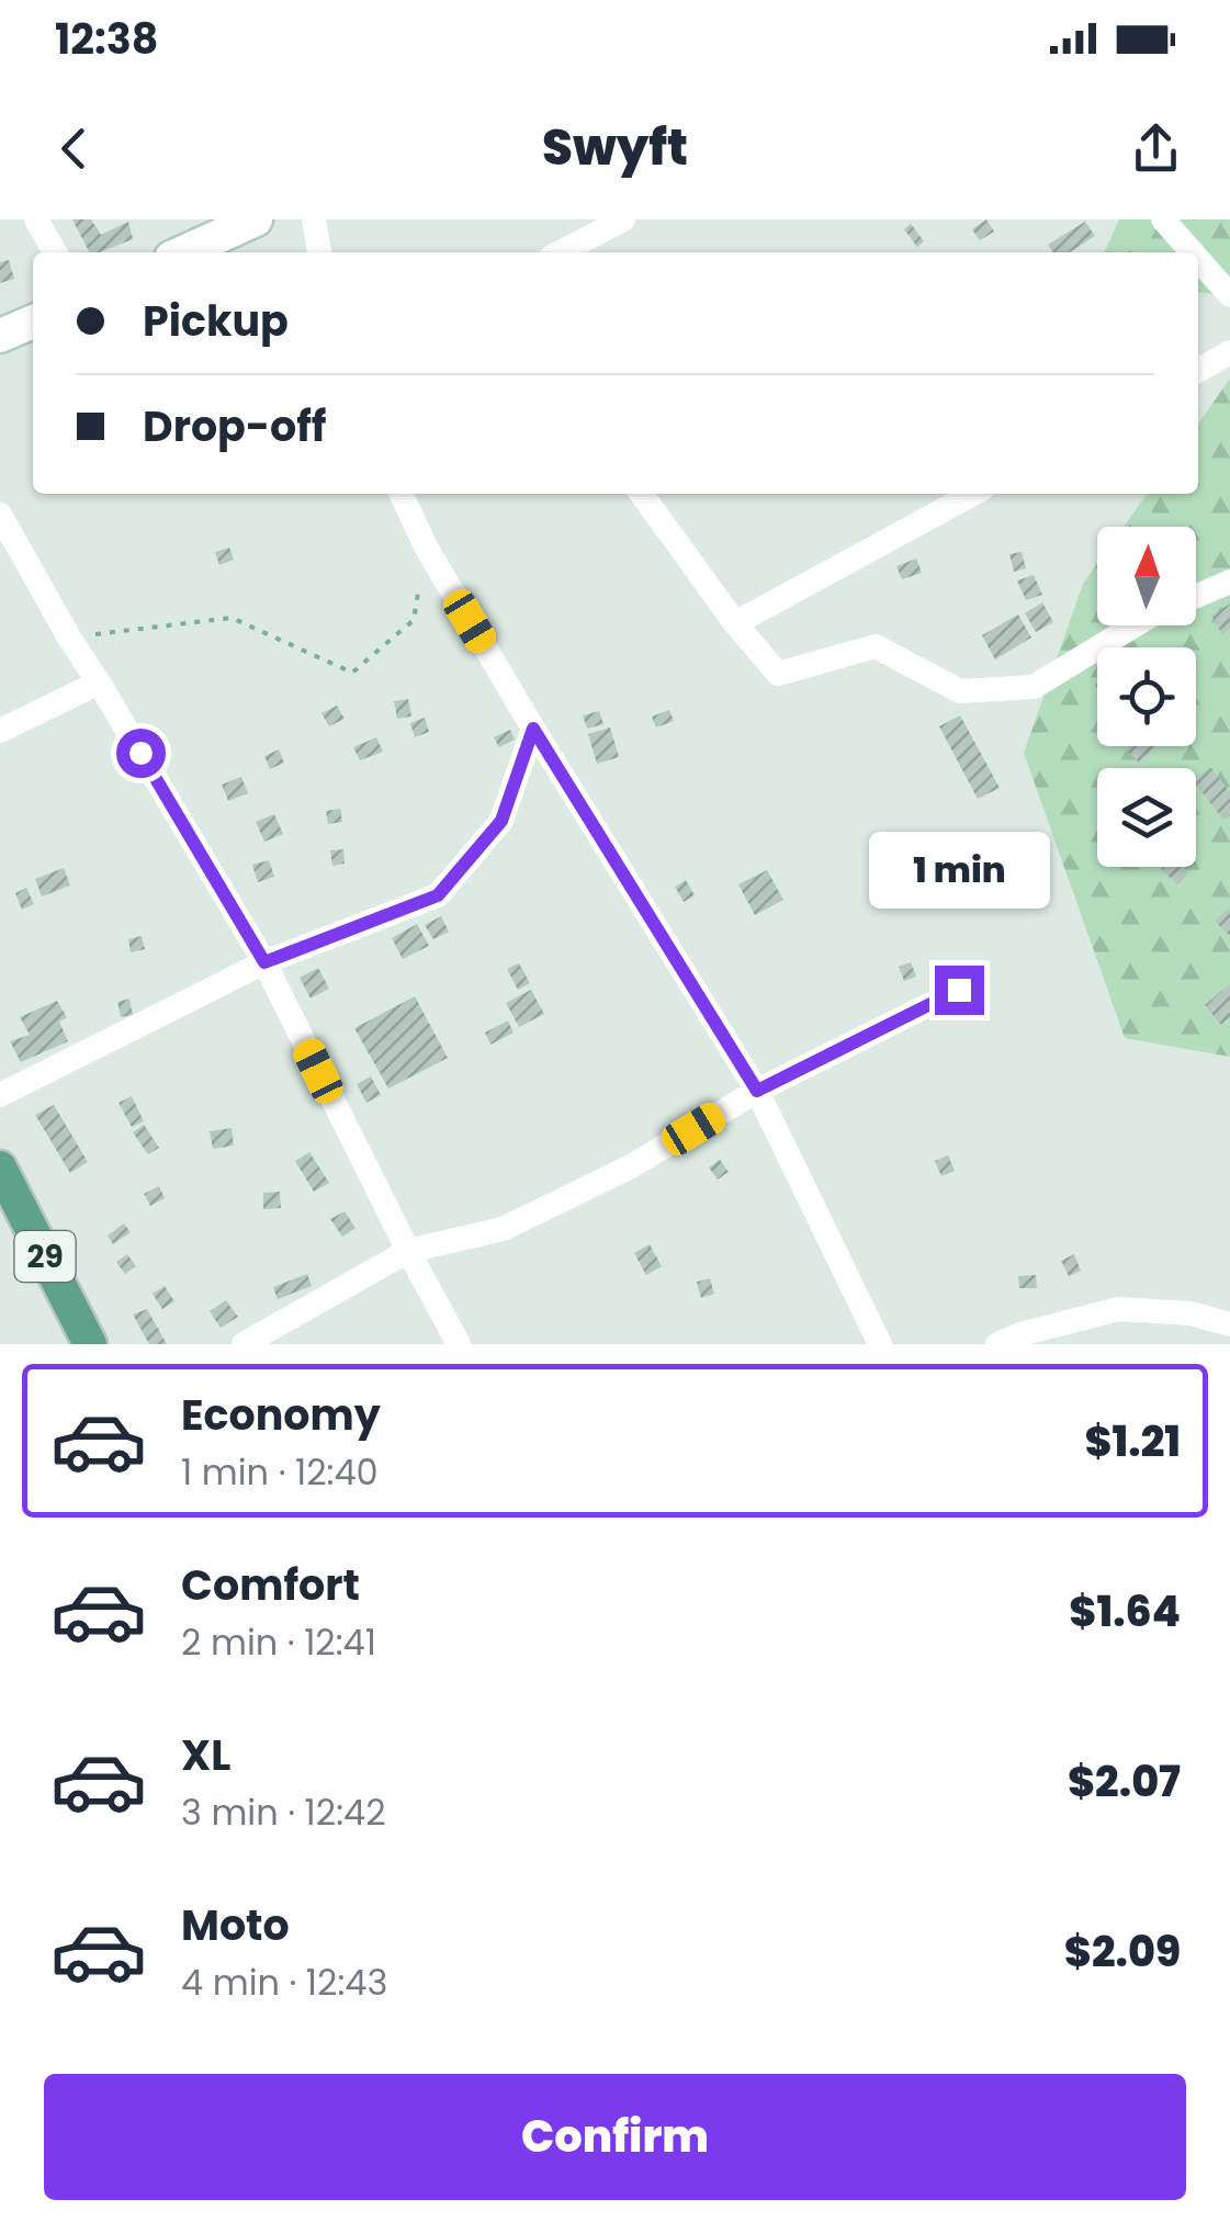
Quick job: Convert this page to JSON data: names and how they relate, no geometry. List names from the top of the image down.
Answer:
{
  "streets": {
    "main road": ["29"]
  },
  "north": "top",
  "page": {
    "status": "12:38",
    "header": "Swyft",
    "banner": ["Pickup", "Drop-off"],
    "bubble": "1 min",
    "list": [
      {
        "name": "Economy",
        "note": "1 min · 12:40",
        "value": "$1.21"
      },
      {
        "name": "Comfort",
        "note": "2 min · 12:41",
        "value": "$1.64"
      },
      {
        "name": "XL",
        "note": "3 min · 12:42",
        "value": "$2.07"
      },
      {
        "name": "Moto",
        "note": "4 min · 12:43",
        "value": "$2.09"
      }
    ],
    "buttons": "Confirm"
  }
}
